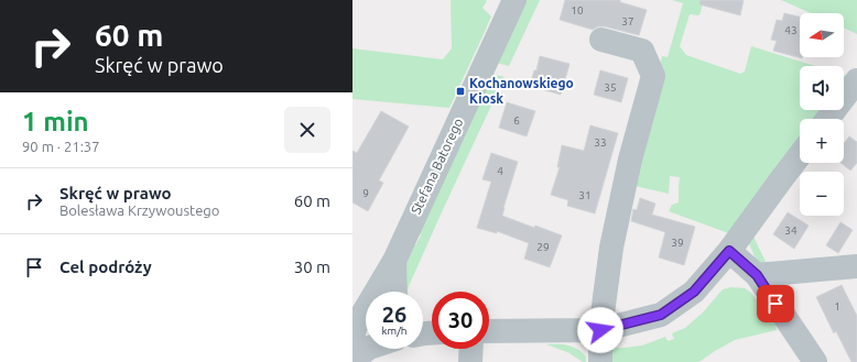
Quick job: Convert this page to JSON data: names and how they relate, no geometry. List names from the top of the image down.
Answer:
{
  "streets": {
    "street": ["Stefana Batorego"]
  },
  "places": {
    "transit": ["Kochanowskiego Kiosk"]
  },
  "house_numbers": [
    "10",
    "37",
    "43",
    "35",
    "6",
    "33",
    "4",
    "9",
    "31",
    "34",
    "39",
    "29",
    "1"
  ],
  "north": "left",
  "page": {
    "turn": ["60 m", "Skręć w prawo"],
    "map_buttons": ["+", "−"],
    "heading": ["1 min", "90 m · 21:37"],
    "list": [
      {
        "name": "Skręć w prawo",
        "note": "Bolesława Krzywoustego",
        "value": "60 m"
      },
      {
        "name": "Cel podróży",
        "value": "30 m"
      }
    ],
    "speed": "26 km/h",
    "limit": "30"
  }
}
